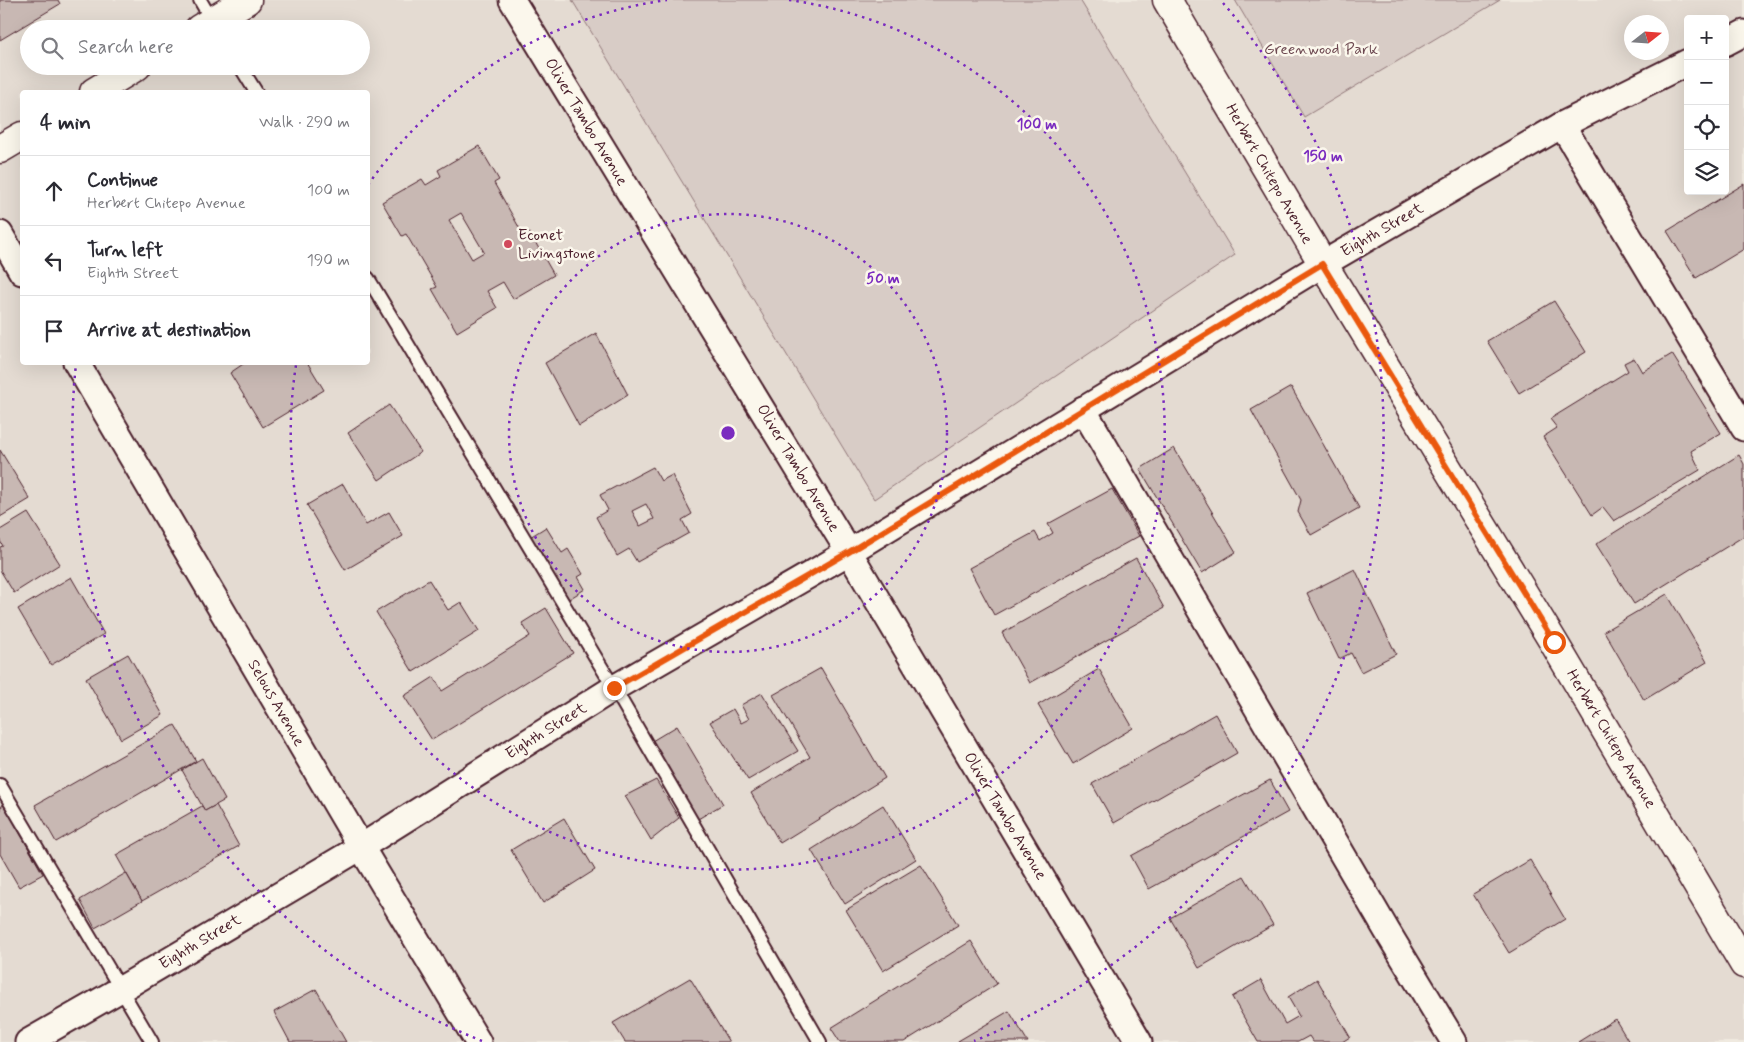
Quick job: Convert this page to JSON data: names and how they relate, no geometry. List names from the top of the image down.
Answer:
{
  "streets": {
    "main road": ["Herbert Chitepo Avenue"],
    "street": ["Oliver Tambo Avenue", "Eighth Street", "Selous Avenue"]
  },
  "crossings": [
    ["Oliver Tambo Avenue", "Eighth Street"],
    ["Herbert Chitepo Avenue", "Eighth Street"],
    ["Eighth Street", "Selous Avenue"]
  ],
  "parks": ["Greenwood Park"],
  "places": ["Econet Livingstone"],
  "north": "right",
  "page": {
    "map_buttons": ["+", "−"],
    "search": "Search here",
    "heading": ["4 min", "Walk · 290 m"],
    "list": [
      ["Continue", "Herbert Chitepo Avenue", "100 m"],
      ["Turn left", "Eighth Street", "190 m"],
      "Arrive at destination"
    ]
  },
  "rings": ["100 m", "150 m", "50 m"]
}
